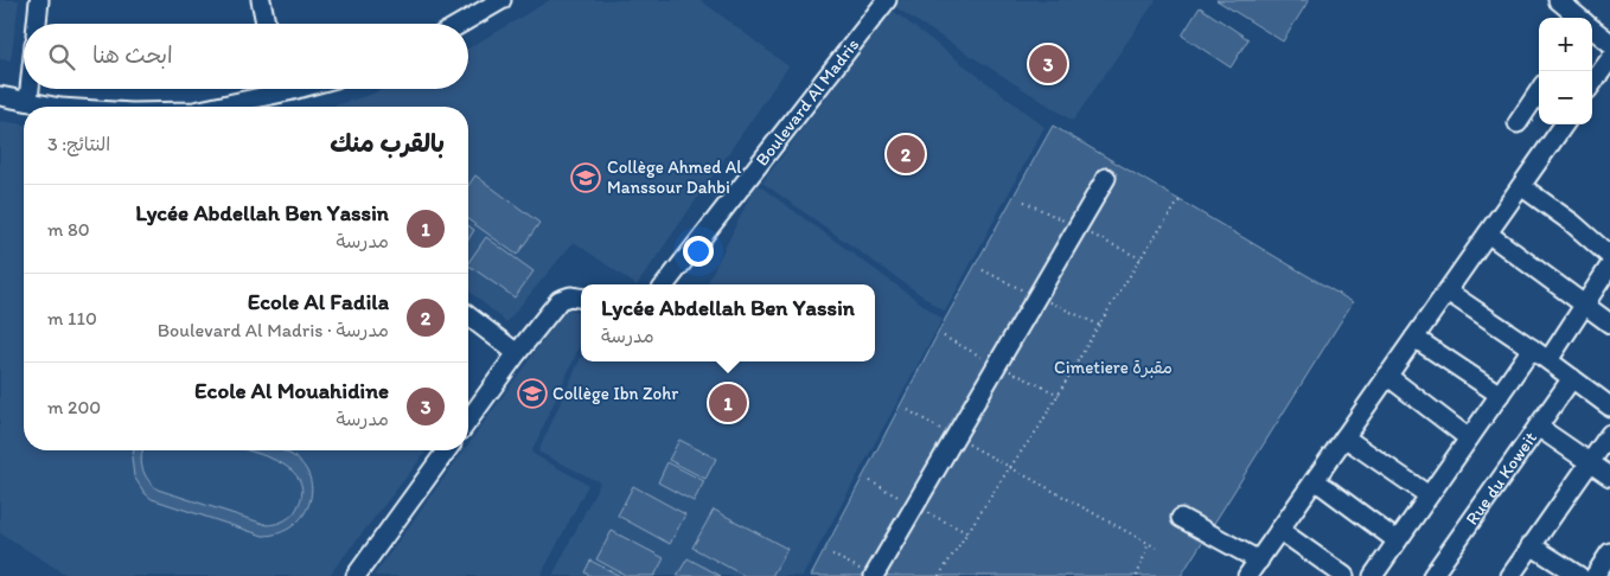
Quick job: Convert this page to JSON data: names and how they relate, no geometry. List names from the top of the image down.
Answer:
{
  "streets": {
    "street": ["Boulevard Al Madris", "Rue du Koweit"]
  },
  "parks": ["Cimetiere مقبرة"],
  "places": {
    "school or university": ["Collège Ahmed Al Manssour Dahbi", "Collège Ibn Zohr"]
  },
  "page": {
    "map_buttons": ["+", "−"],
    "search": "ابحث هنا",
    "pins": ["3", "2", "1"],
    "heading": ["بالقرب منك", "النتائج: 3"],
    "list": [
      {
        "mark": "1",
        "name": "Lycée Abdellah Ben Yassin",
        "note": "مدرسة",
        "value": "80 m"
      },
      {
        "mark": "2",
        "name": "Ecole Al Fadila",
        "note": "مدرسة · Boulevard Al Madris",
        "value": "110 m"
      },
      {
        "mark": "3",
        "name": "Ecole Al Mouahidine",
        "note": "مدرسة",
        "value": "200 m"
      }
    ],
    "popup": ["Lycée Abdellah Ben Yassin", "مدرسة"]
  }
}
